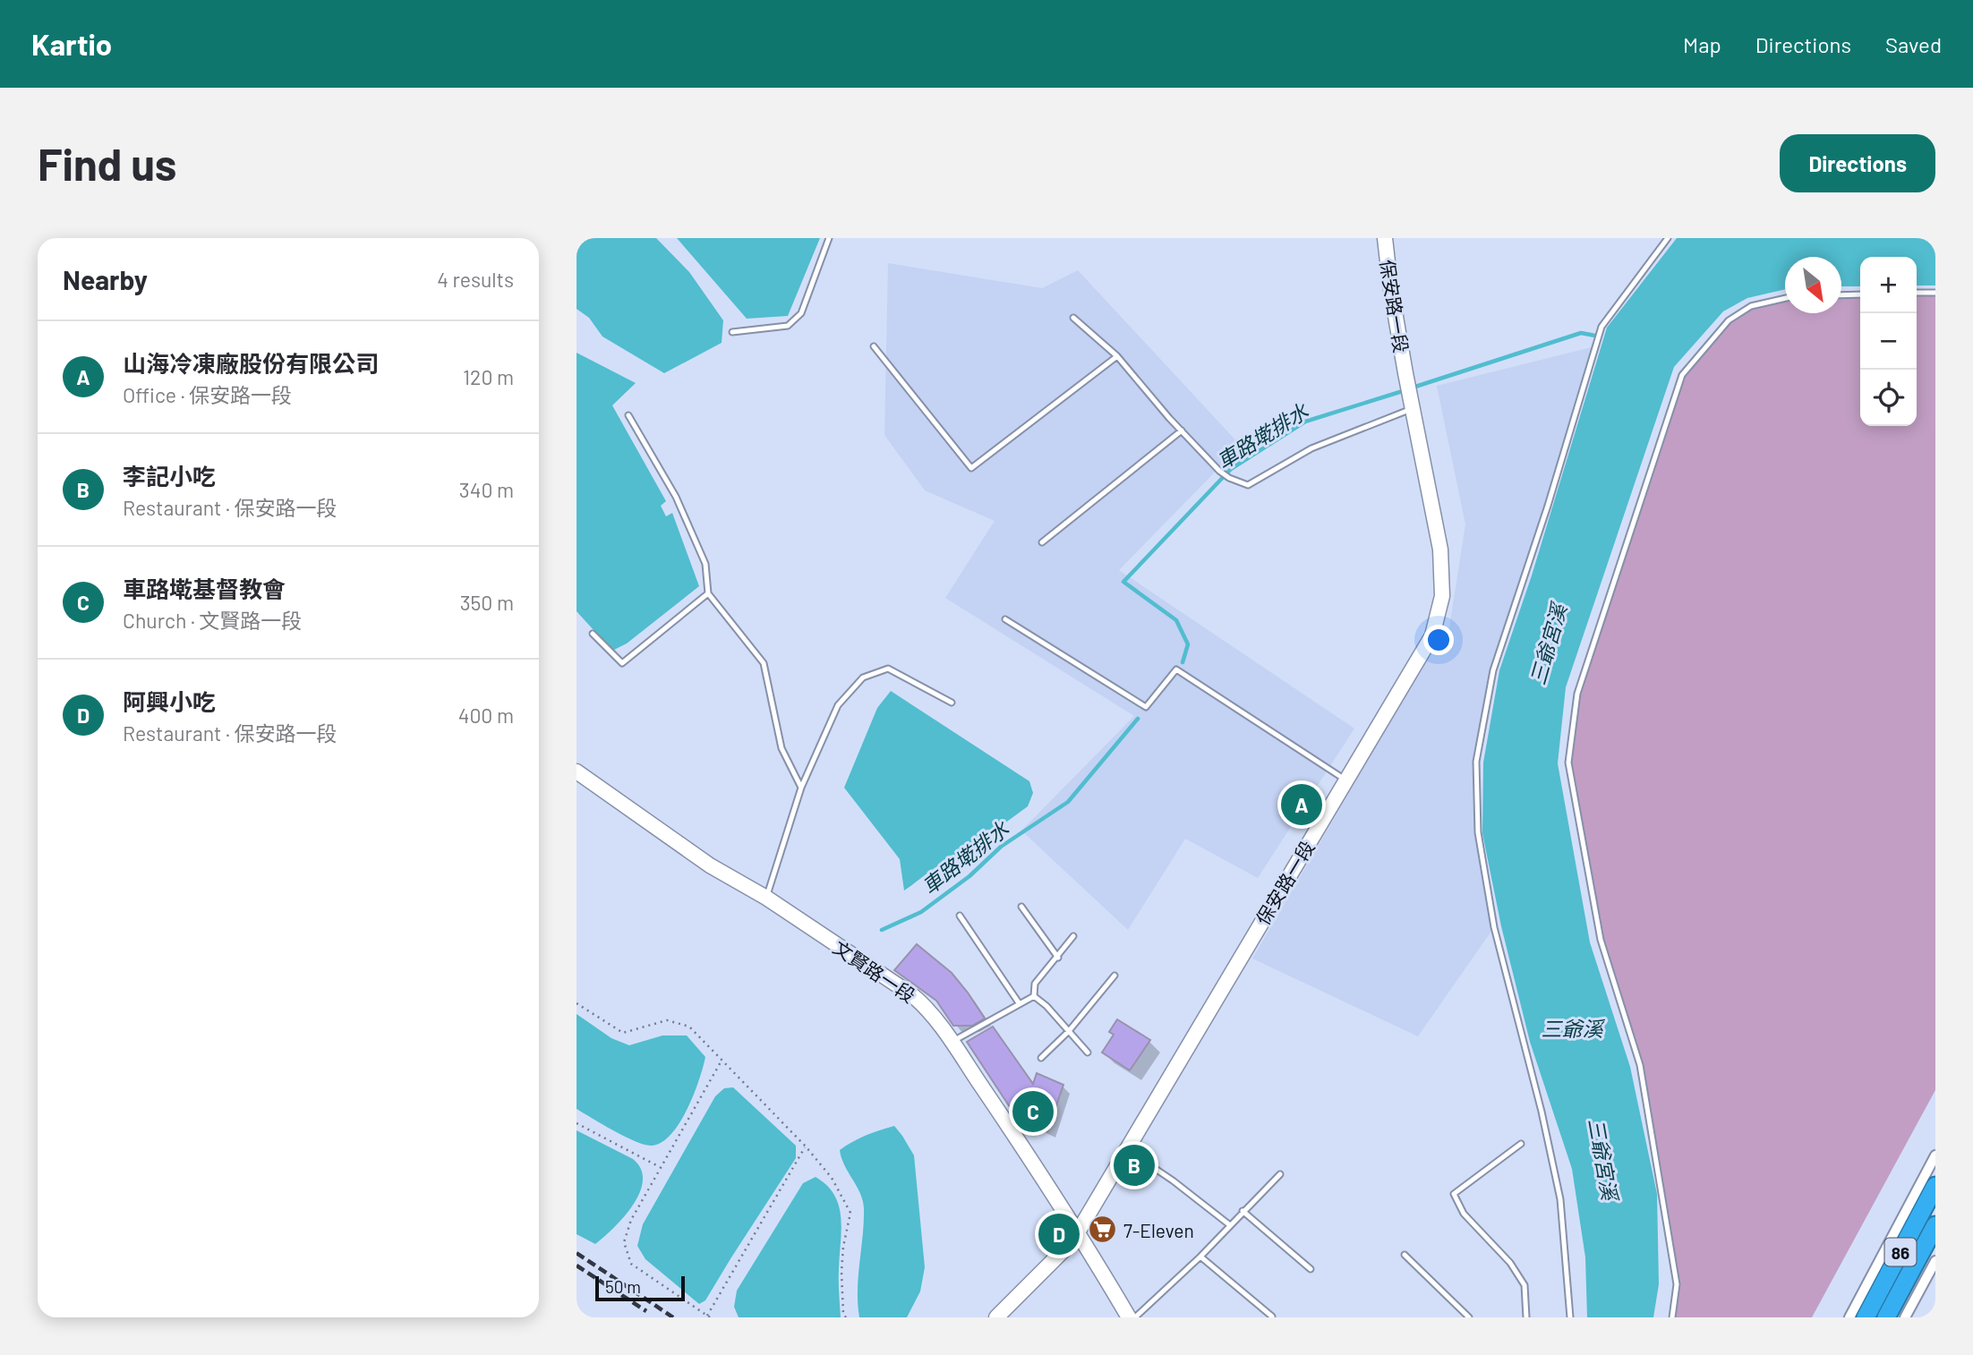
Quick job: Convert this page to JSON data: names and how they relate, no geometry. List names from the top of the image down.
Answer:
{
  "streets": {
    "highway": ["86"],
    "street": ["保安路一段", "文賢路一段"]
  },
  "crossings": [
    ["保安路一段", "文賢路一段"]
  ],
  "water": ["車路墘排水", "三爺宮溪", "三爺溪"],
  "places": {
    "supermarket": ["7-Eleven"]
  },
  "scale_bar": "50 m",
  "north": "bottom right",
  "page": {
    "header": "Kartio",
    "nav": ["Map", "Directions", "Saved"],
    "buttons": "Directions",
    "title": "Find us",
    "heading": ["Nearby", "4 results"],
    "map_buttons": ["+", "−"],
    "list": [
      {
        "mark": "A",
        "name": "山海冷凍廠股份有限公司",
        "note": "Office · 保安路一段",
        "value": "120 m"
      },
      {
        "mark": "B",
        "name": "李記小吃",
        "note": "Restaurant · 保安路一段",
        "value": "340 m"
      },
      {
        "mark": "C",
        "name": "車路墘基督教會",
        "note": "Church · 文賢路一段",
        "value": "350 m"
      },
      {
        "mark": "D",
        "name": "阿興小吃",
        "note": "Restaurant · 保安路一段",
        "value": "400 m"
      }
    ],
    "pins": [
      "A",
      "C",
      "B",
      "D"
    ],
    "scale": "50 m"
  }
}
